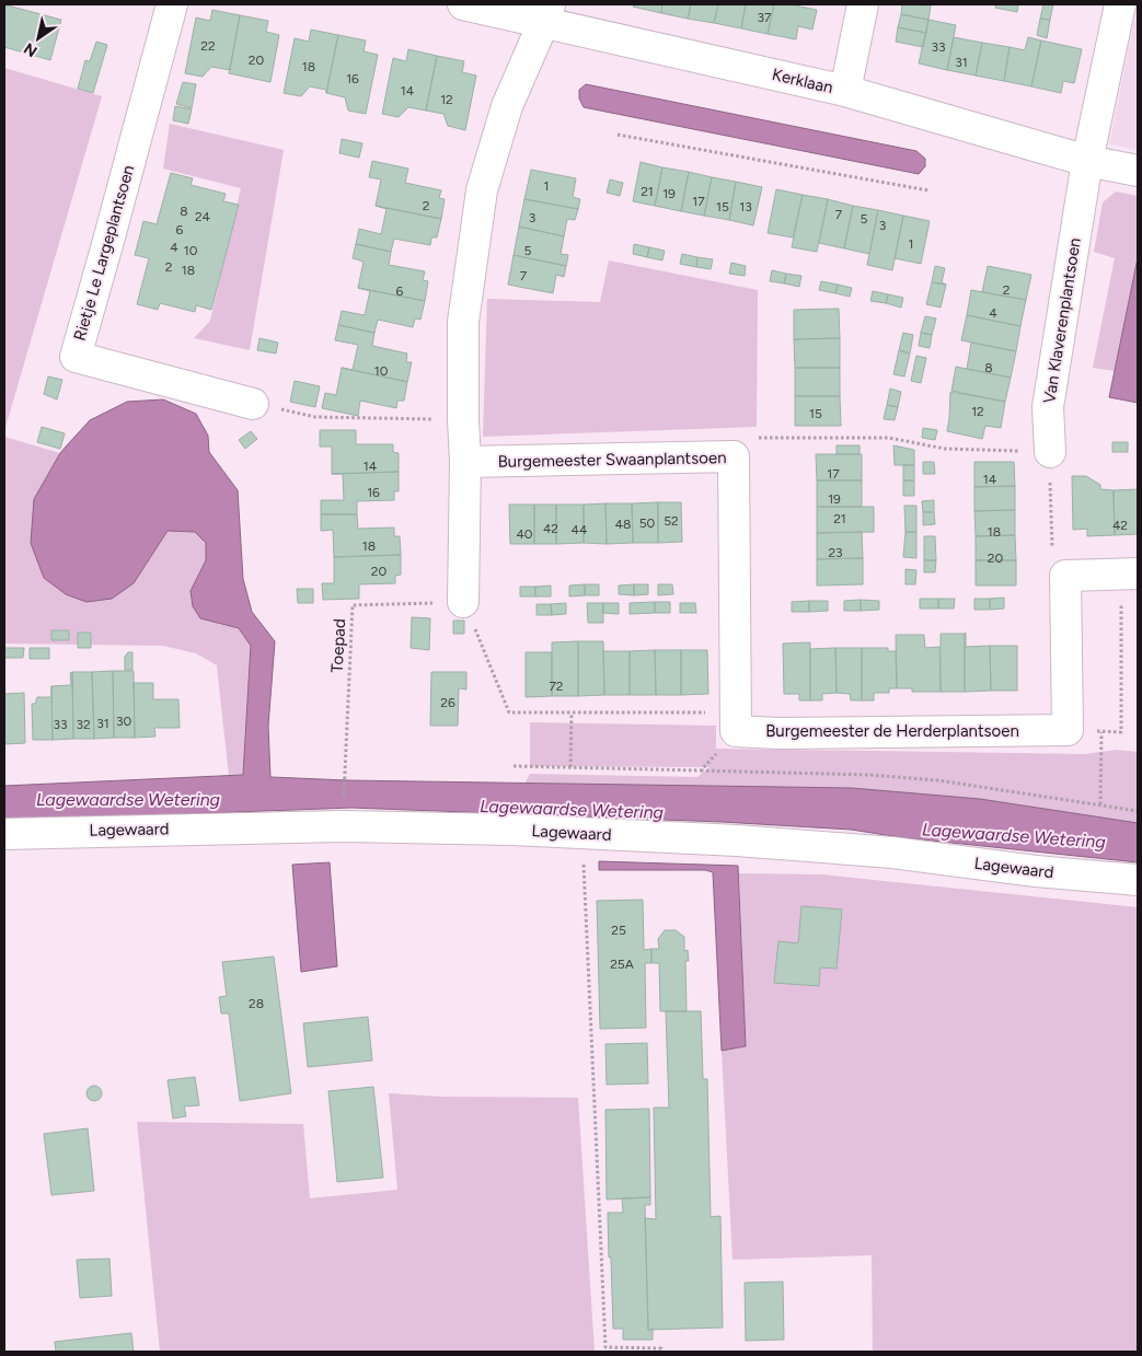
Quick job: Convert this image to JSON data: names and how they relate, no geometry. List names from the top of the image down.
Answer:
{
  "streets": {
    "street": [
      "Kerklaan",
      "Rietje Le Largeplantsoen",
      "Van Klaverenplantsoen",
      "Burgemeester Swaanplantsoen",
      "Burgemeester de Herderplantsoen",
      "Lagewaard"
    ],
    "path": ["Toepad"]
  },
  "crossings": [
    ["Kerklaan", "Van Klaverenplantsoen"],
    ["Burgemeester Swaanplantsoen", "Burgemeester de Herderplantsoen"]
  ],
  "water": ["Lagewaardse Wetering"],
  "house_numbers": [
    "37",
    "22",
    "33",
    "20",
    "31",
    "18",
    "16",
    "14",
    "12",
    "1",
    "21",
    "19",
    "17",
    "2",
    "15",
    "13",
    "8",
    "7",
    "24",
    "3",
    "5",
    "3",
    "6",
    "1",
    "4",
    "10",
    "5",
    "2",
    "18",
    "7",
    "2",
    "6",
    "4",
    "8",
    "10",
    "12",
    "15",
    "14",
    "17",
    "14",
    "16",
    "19",
    "21",
    "52",
    "50",
    "48",
    "42",
    "42",
    "44",
    "18",
    "40",
    "18",
    "23",
    "20",
    "20",
    "72",
    "26",
    "30",
    "31",
    "33",
    "32",
    "25",
    "25A",
    "28"
  ],
  "north": "bottom left"
}
